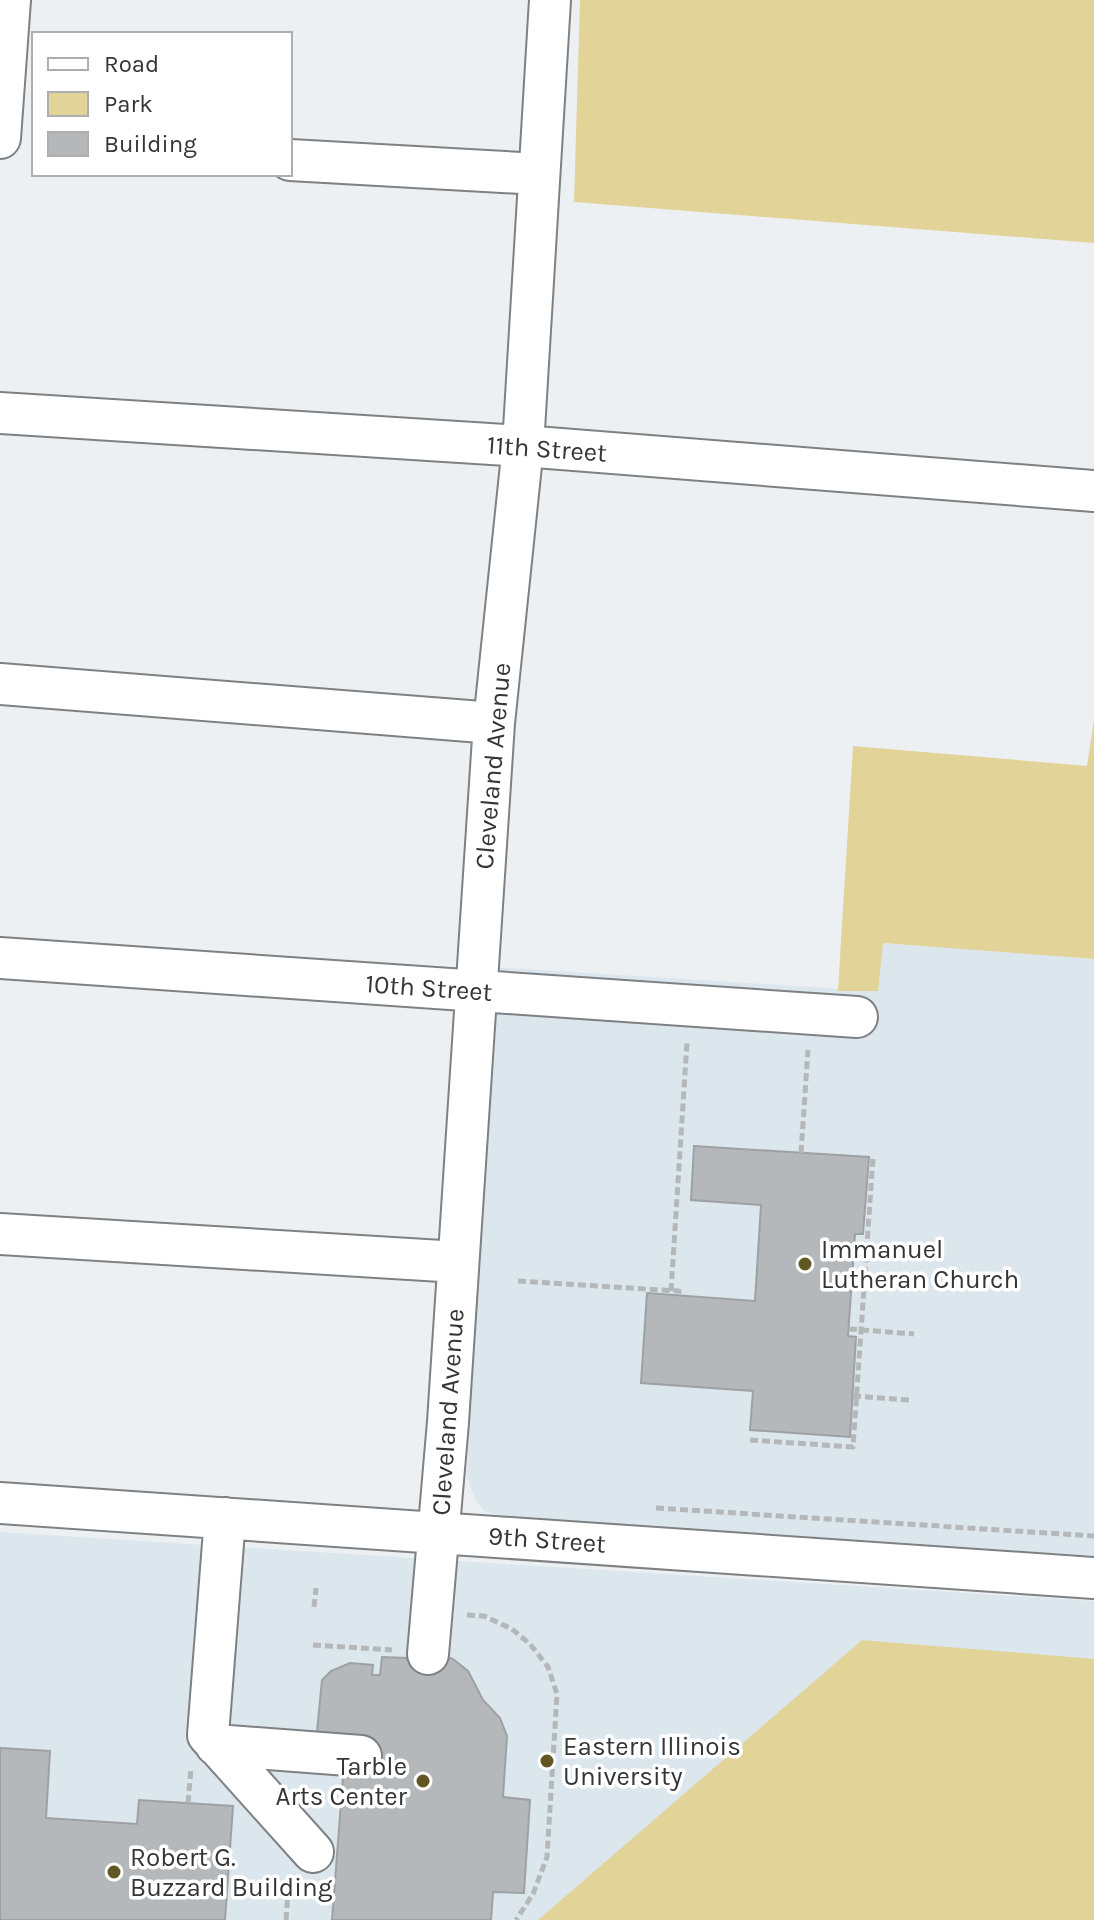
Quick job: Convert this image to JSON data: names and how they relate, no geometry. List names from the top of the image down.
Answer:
{
  "streets": {
    "street": [
      "11th Street",
      "Cleveland Avenue",
      "10th Street",
      "9th Street"
    ]
  },
  "crossings": [
    ["11th Street", "Cleveland Avenue"],
    ["Cleveland Avenue", "10th Street"],
    ["Cleveland Avenue", "9th Street"]
  ],
  "places": [
    "Immanuel Lutheran Church",
    "Eastern Illinois University",
    "Tarble Arts Center",
    "Robert G. Buzzard Building"
  ],
  "legend": ["Road", "Park", "Building"]
}
